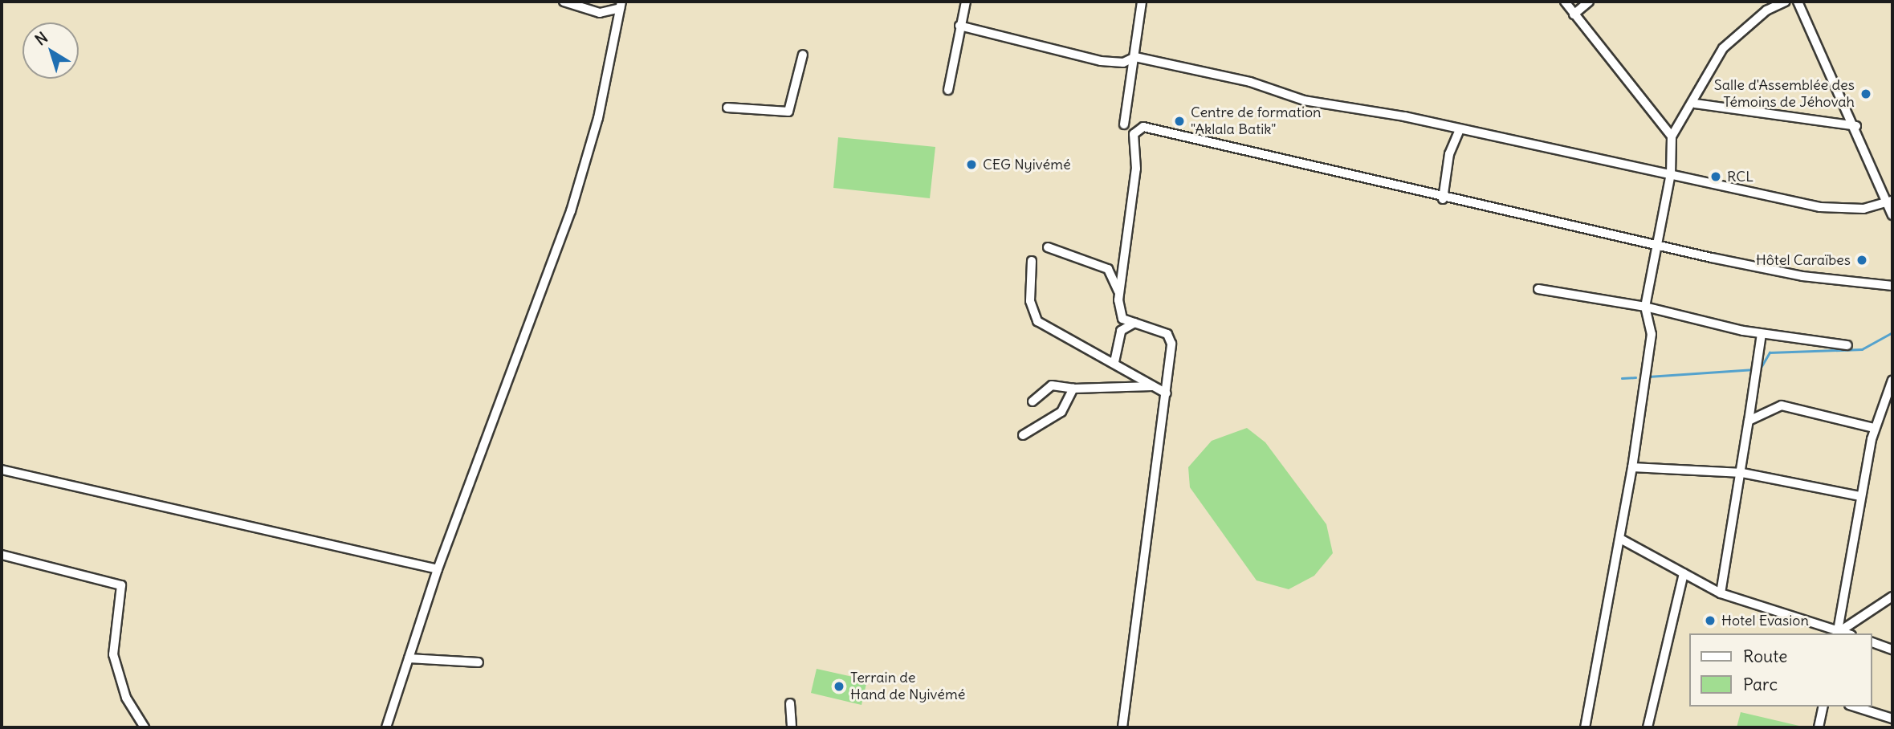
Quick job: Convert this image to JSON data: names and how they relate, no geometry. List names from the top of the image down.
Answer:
{
  "places": [
    "Salle d'Assemblée des Témoins de Jéhovah",
    "Centre de formation \"Aklala Batik\"",
    "CEG Nyivémé",
    "RCL",
    "Hôtel Caraïbes",
    "Hotel Evasion",
    "Terrain de Hand de Nyivémé"
  ],
  "legend": ["Route", "Parc"],
  "north": "top left"
}
